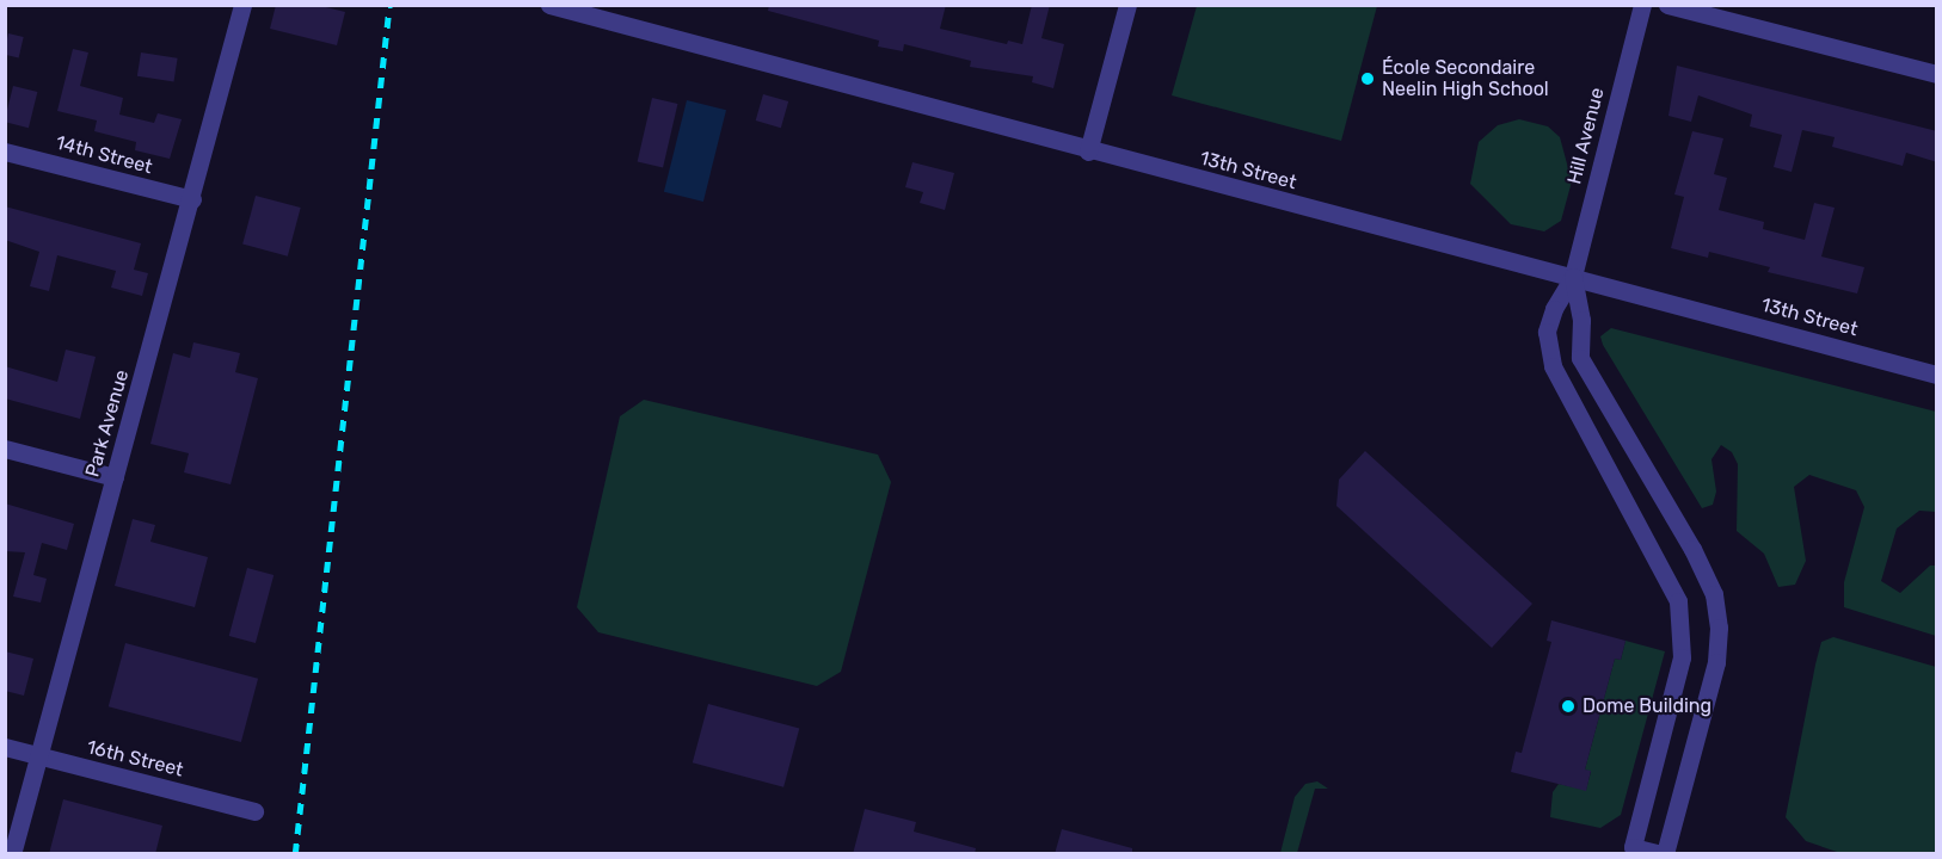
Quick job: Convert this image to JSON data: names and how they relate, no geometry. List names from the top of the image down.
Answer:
{
  "streets": {
    "street": [
      "Hill Avenue",
      "14th Street",
      "13th Street",
      "Park Avenue",
      "16th Street"
    ]
  },
  "crossings": [
    ["Hill Avenue", "13th Street"],
    ["14th Street", "Park Avenue"],
    ["Park Avenue", "16th Street"]
  ],
  "places": ["École Secondaire Neelin High School", "Dome Building"]
}
